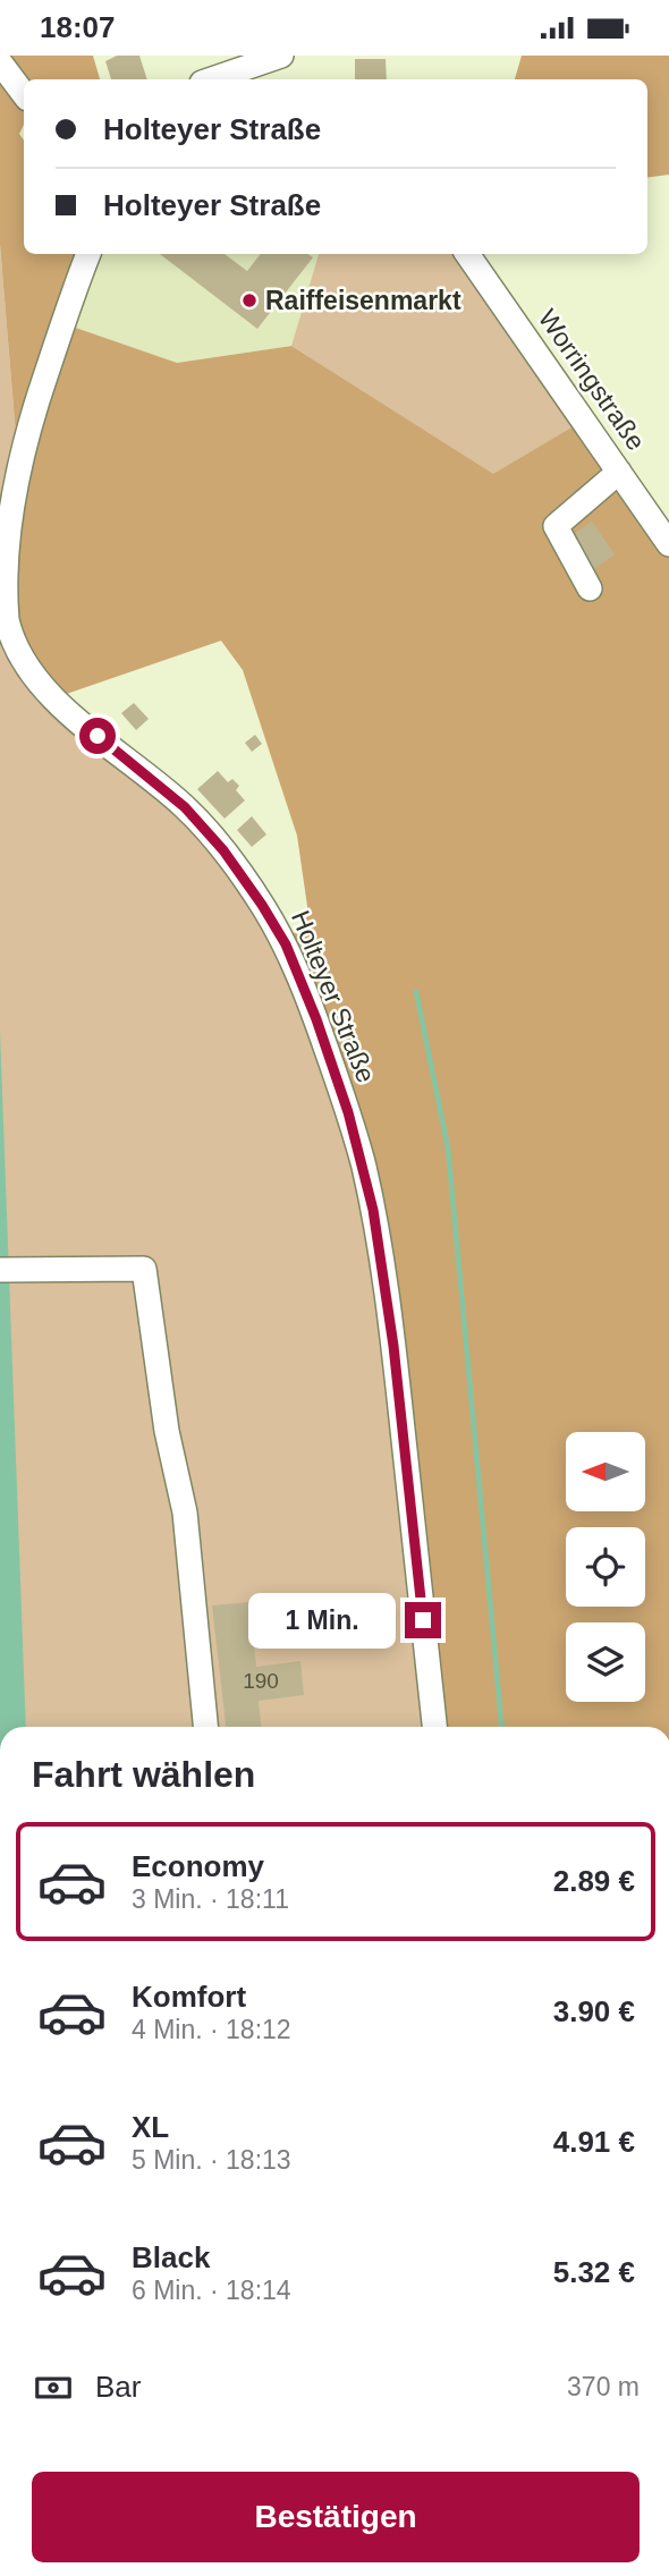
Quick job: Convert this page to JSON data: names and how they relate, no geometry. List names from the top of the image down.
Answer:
{
  "streets": {
    "street": ["Worringstraße", "Holteyer Straße"]
  },
  "places": ["Raiffeisenmarkt"],
  "house_numbers": ["190"],
  "north": "left",
  "page": {
    "status": "18:07",
    "banner": ["Holteyer Straße", "Holteyer Straße"],
    "bubble": "1 Min.",
    "heading": "Fahrt wählen",
    "list": [
      {
        "name": "Economy",
        "note": "3 Min. · 18:11",
        "value": "2.89 €"
      },
      {
        "name": "Komfort",
        "note": "4 Min. · 18:12",
        "value": "3.90 €"
      },
      {
        "name": "XL",
        "note": "5 Min. · 18:13",
        "value": "4.91 €"
      },
      {
        "name": "Black",
        "note": "6 Min. · 18:14",
        "value": "5.32 €"
      }
    ],
    "pay": ["Bar", "370 m"],
    "buttons": "Bestätigen"
  }
}
